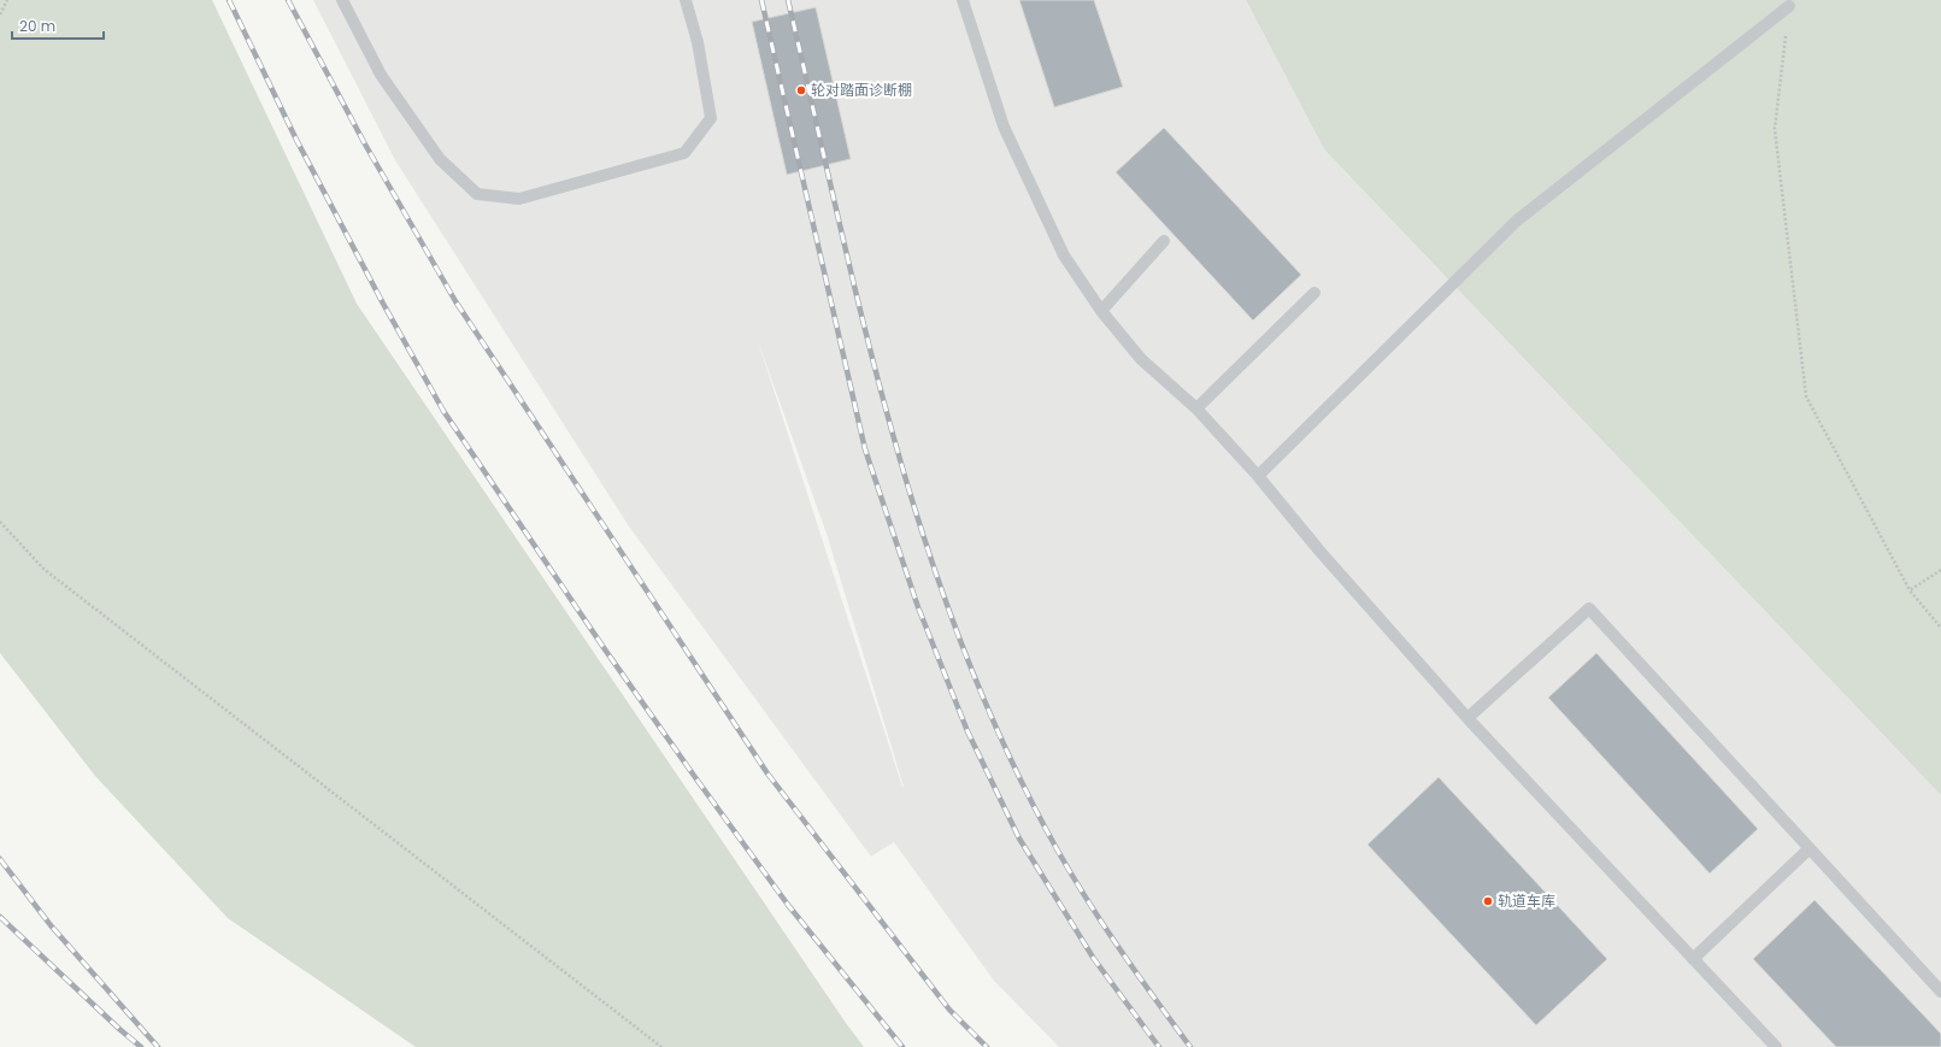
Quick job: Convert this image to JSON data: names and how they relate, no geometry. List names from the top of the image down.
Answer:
{
  "places": ["轮对踏面诊断棚", "轨道车库"],
  "scale_bar": "20 m"
}
